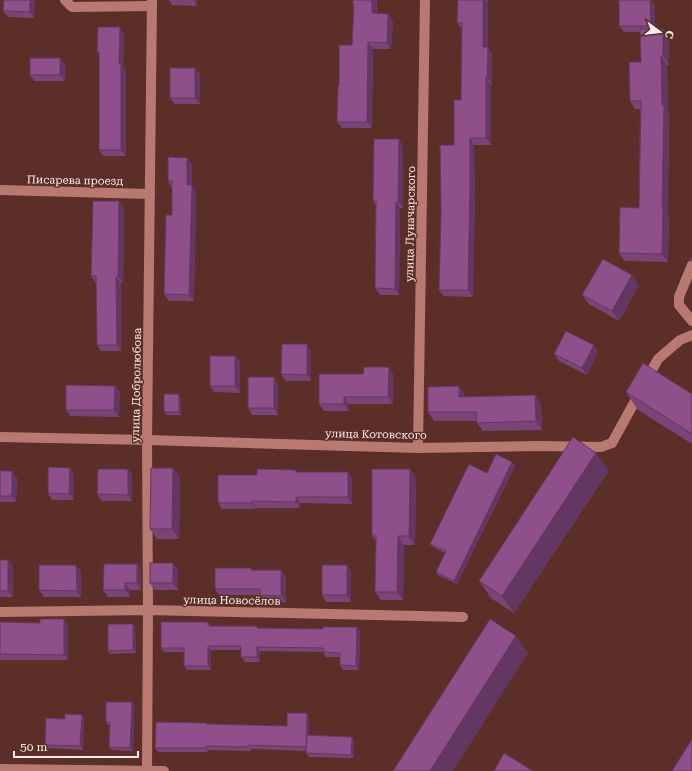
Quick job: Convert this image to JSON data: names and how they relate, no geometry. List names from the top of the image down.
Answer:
{
  "streets": {
    "street": [
      "Писарева проезд",
      "улица Луначарского",
      "улица Добролюбова",
      "улица Котовского",
      "улица Новосёлов"
    ]
  },
  "crossings": [
    ["Писарева проезд", "улица Добролюбова"],
    ["улица Луначарского", "улица Котовского"],
    ["улица Добролюбова", "улица Котовского"],
    ["улица Добролюбова", "улица Новосёлов"]
  ],
  "scale_bar": "50 m",
  "north": "right"
}
